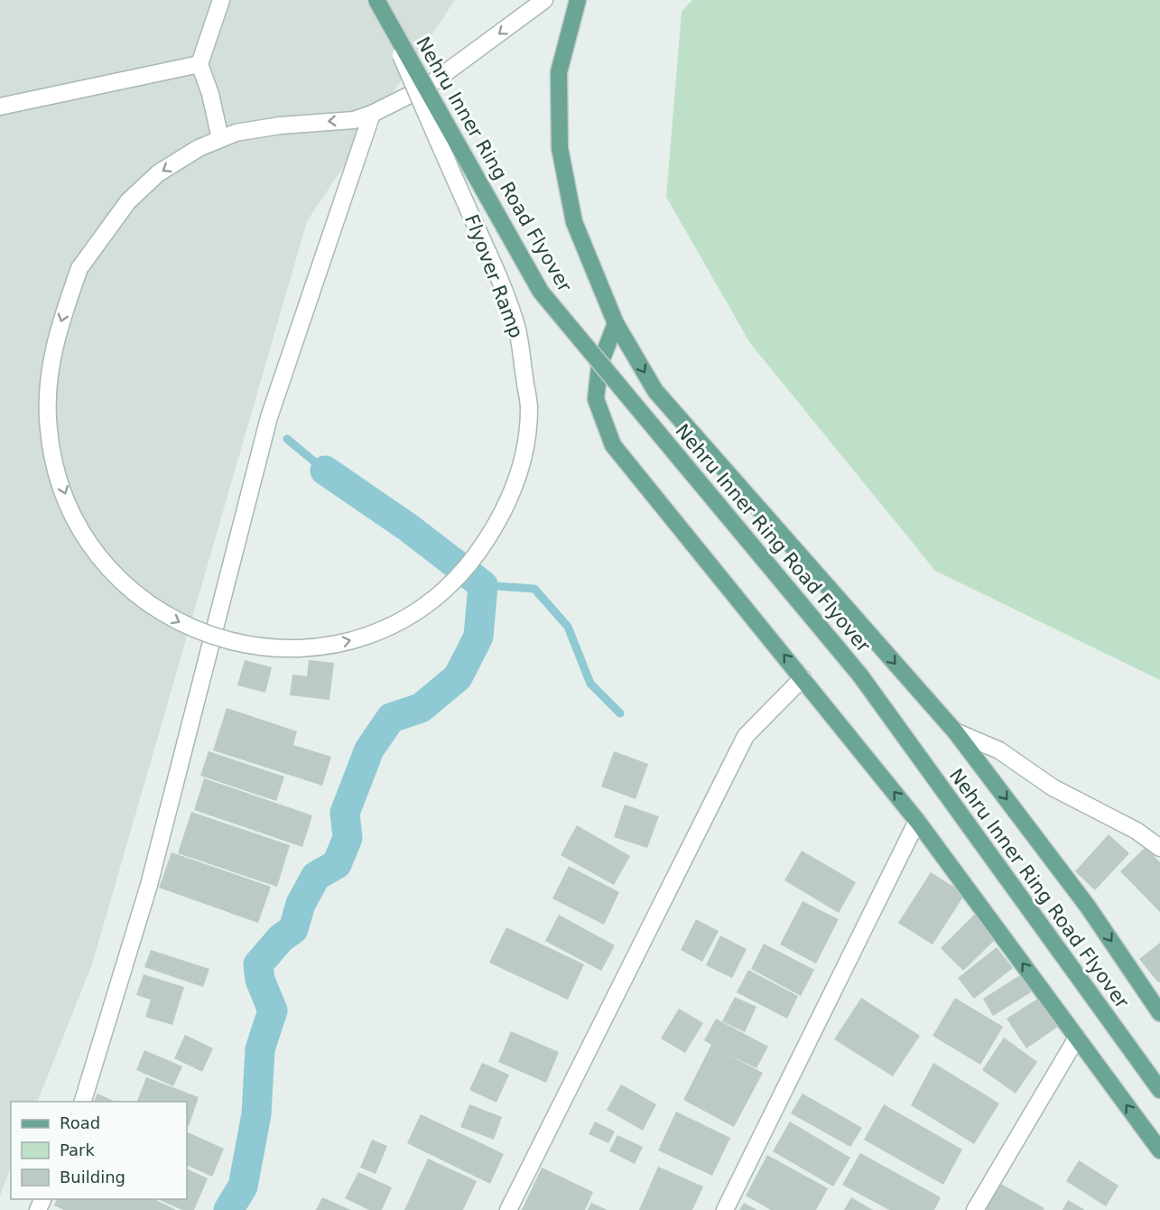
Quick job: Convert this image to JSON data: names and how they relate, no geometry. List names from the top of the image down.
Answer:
{
  "streets": {
    "main road": ["Nehru Inner Ring Road Flyover"],
    "street": ["Flyover Ramp"]
  },
  "crossings": [
    ["Nehru Inner Ring Road Flyover", "Flyover Ramp"]
  ],
  "legend": ["Road", "Park", "Building"]
}
